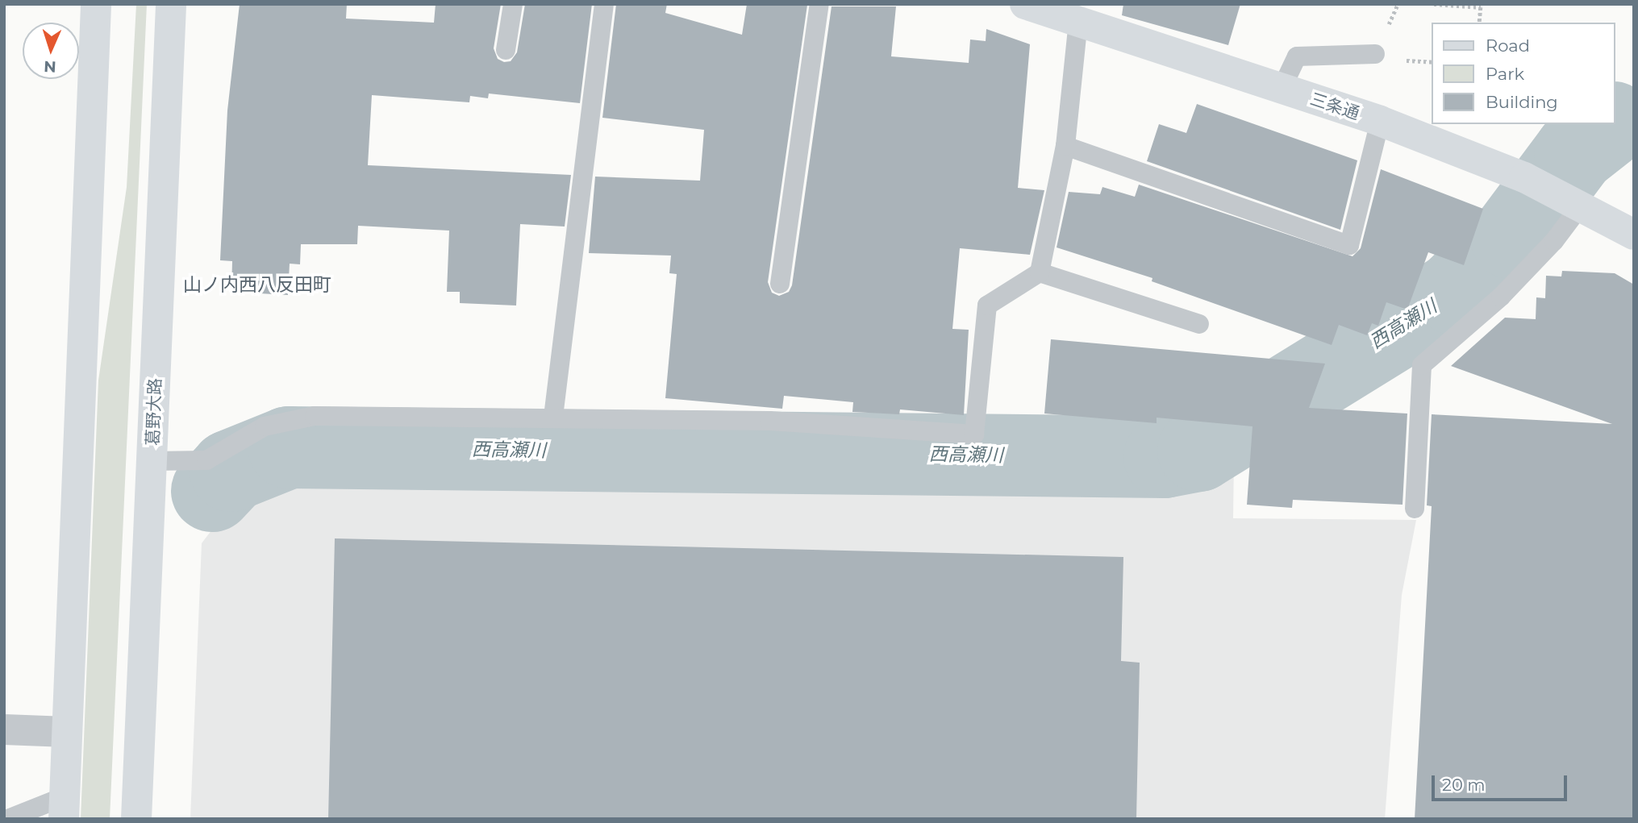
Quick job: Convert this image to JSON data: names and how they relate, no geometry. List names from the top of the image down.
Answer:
{
  "streets": {
    "street": ["三条通", "葛野大路"]
  },
  "districts": ["山ノ内西八反田町"],
  "water": ["西高瀬川"],
  "legend": ["Road", "Park", "Building"],
  "scale_bar": "20 m",
  "north": "bottom"
}
